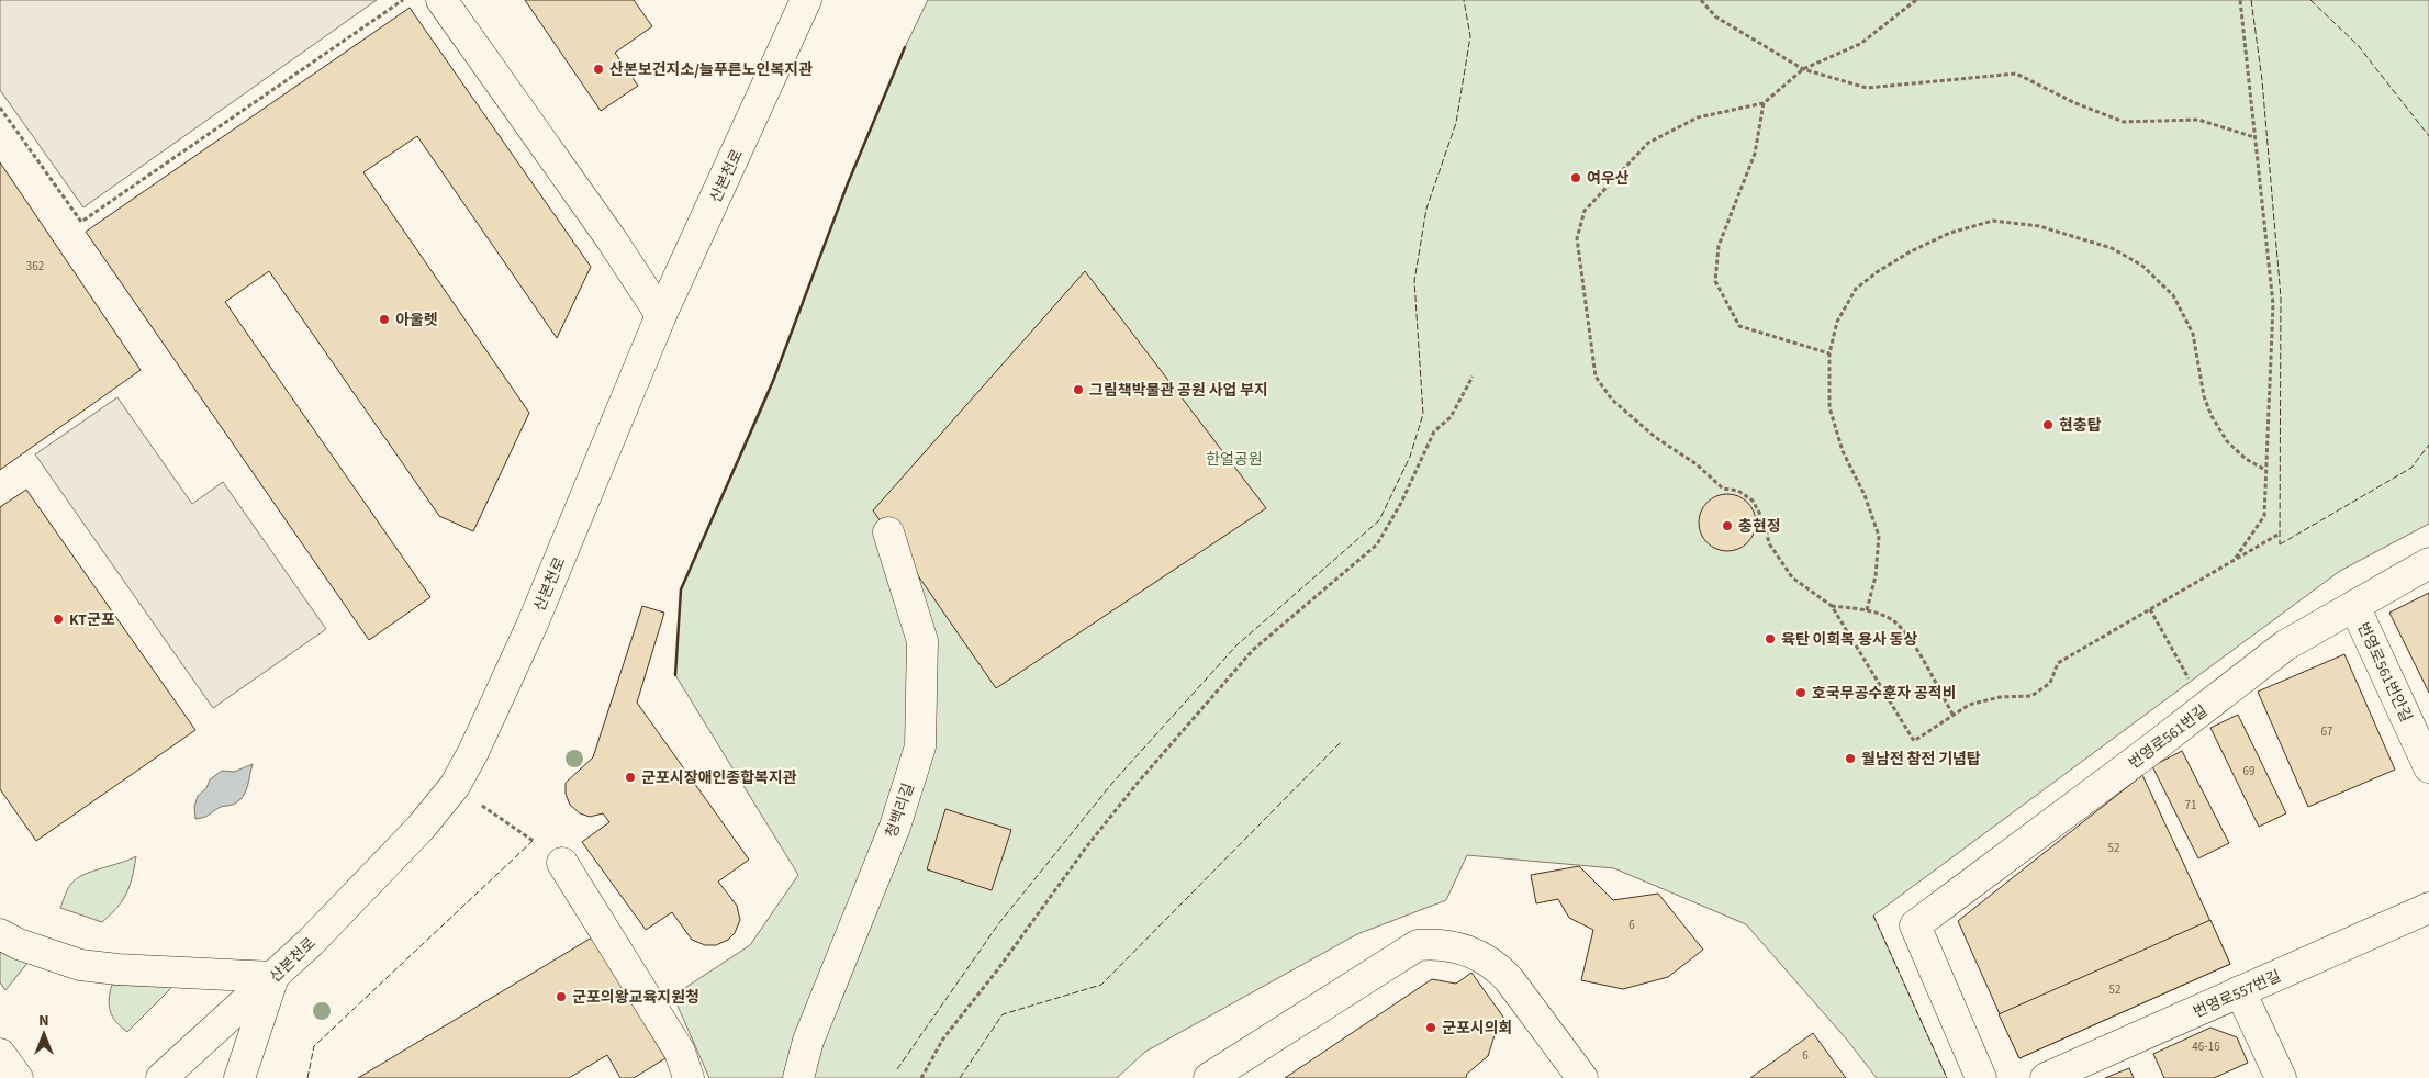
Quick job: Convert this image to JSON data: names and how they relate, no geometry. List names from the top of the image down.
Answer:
{
  "streets": {
    "street": [
      "산본천로",
      "번영로561번안길",
      "번영로561번길",
      "청백리길",
      "번영로557번길"
    ]
  },
  "crossings": [
    ["번영로561번안길", "번영로561번길"]
  ],
  "parks": ["한얼공원"],
  "places": [
    "산본보건지소/늘푸른노인복지관",
    "여우산",
    "아울렛",
    "그림책박물관 공원 사업 부지",
    "현충탑",
    "충현정",
    "KT군포",
    "육탄 이희복 용사 동상",
    "호국무공수훈자 공적비",
    "월남전 참전 기념탑",
    "군포시장애인종합복지관",
    "군포의왕교육지원청",
    "군포시의회"
  ],
  "house_numbers": [
    "362",
    "67",
    "69",
    "71",
    "52",
    "6",
    "52",
    "46-16",
    "6"
  ],
  "north": "top"
}
